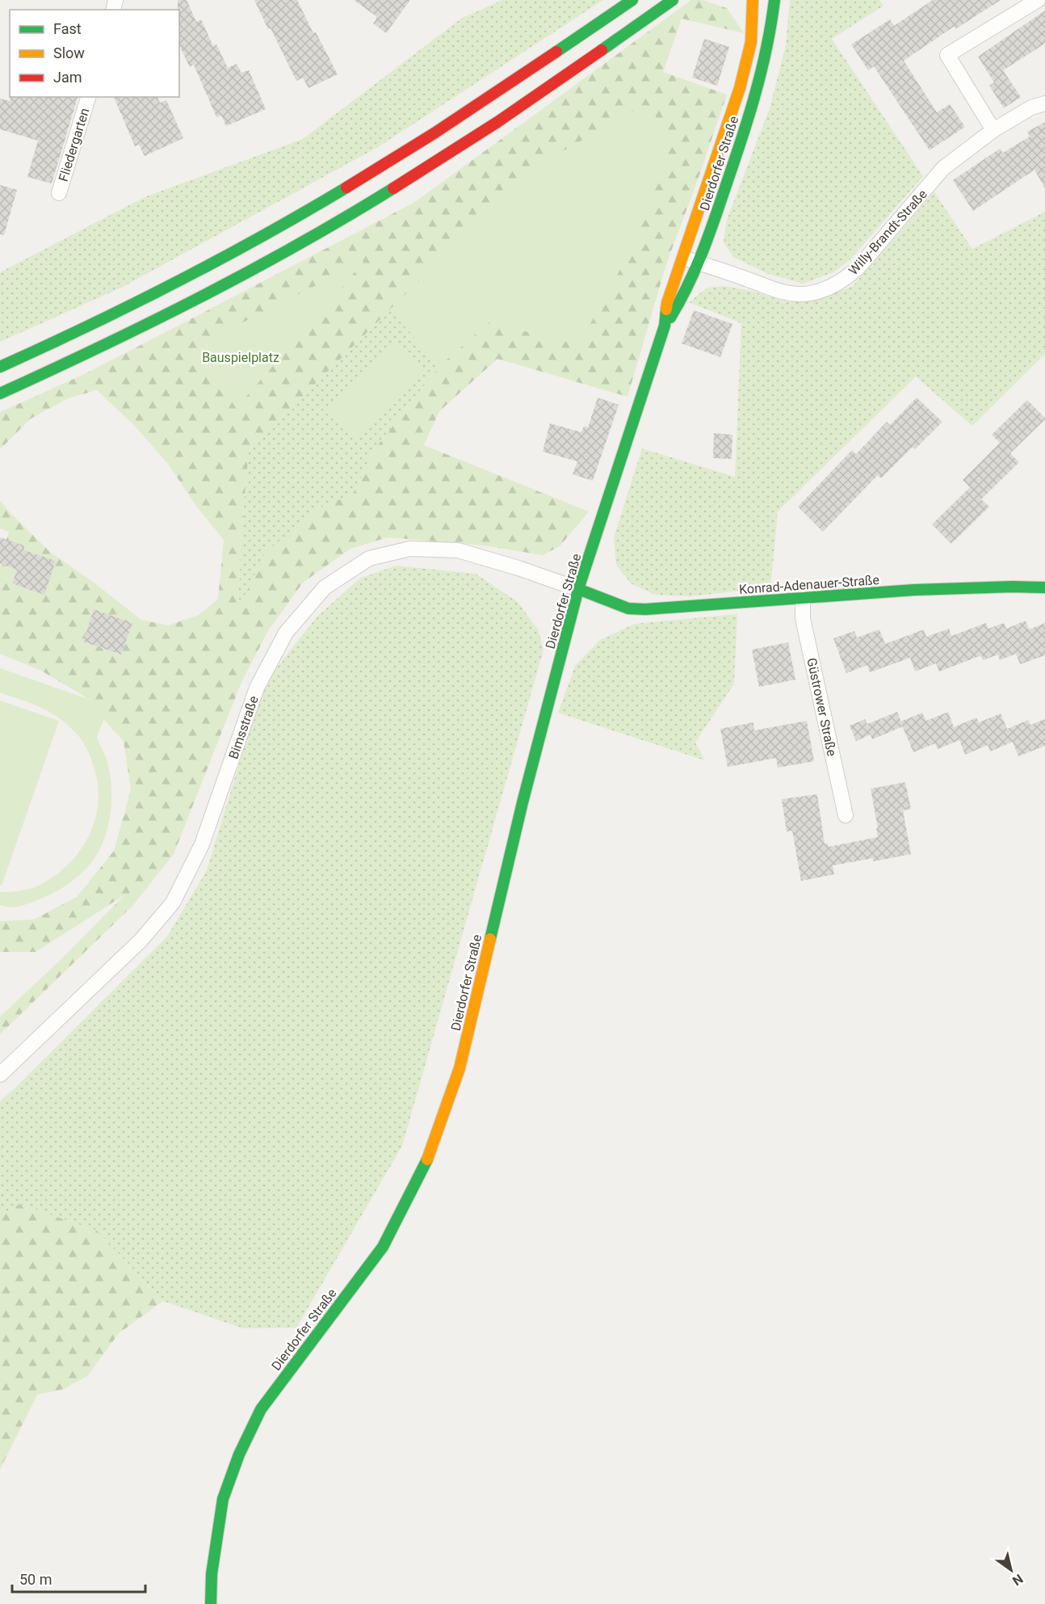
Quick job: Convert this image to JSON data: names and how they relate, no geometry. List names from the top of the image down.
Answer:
{
  "streets": {
    "main road": ["Dierdorfer Straße", "Konrad-Adenauer-Straße"],
    "street": [
      "Fliedergarten",
      "Willy-Brandt-Straße",
      "Güstrower Straße",
      "Bimsstraße"
    ]
  },
  "crossings": [
    ["Dierdorfer Straße", "Willy-Brandt-Straße"],
    ["Dierdorfer Straße", "Konrad-Adenauer-Straße"],
    ["Dierdorfer Straße", "Bimsstraße"],
    ["Konrad-Adenauer-Straße", "Güstrower Straße"],
    ["Konrad-Adenauer-Straße", "Bimsstraße"]
  ],
  "parks": ["Bauspielplatz"],
  "legend": ["Fast", "Slow", "Jam"],
  "scale_bar": "50 m",
  "north": "bottom right"
}
